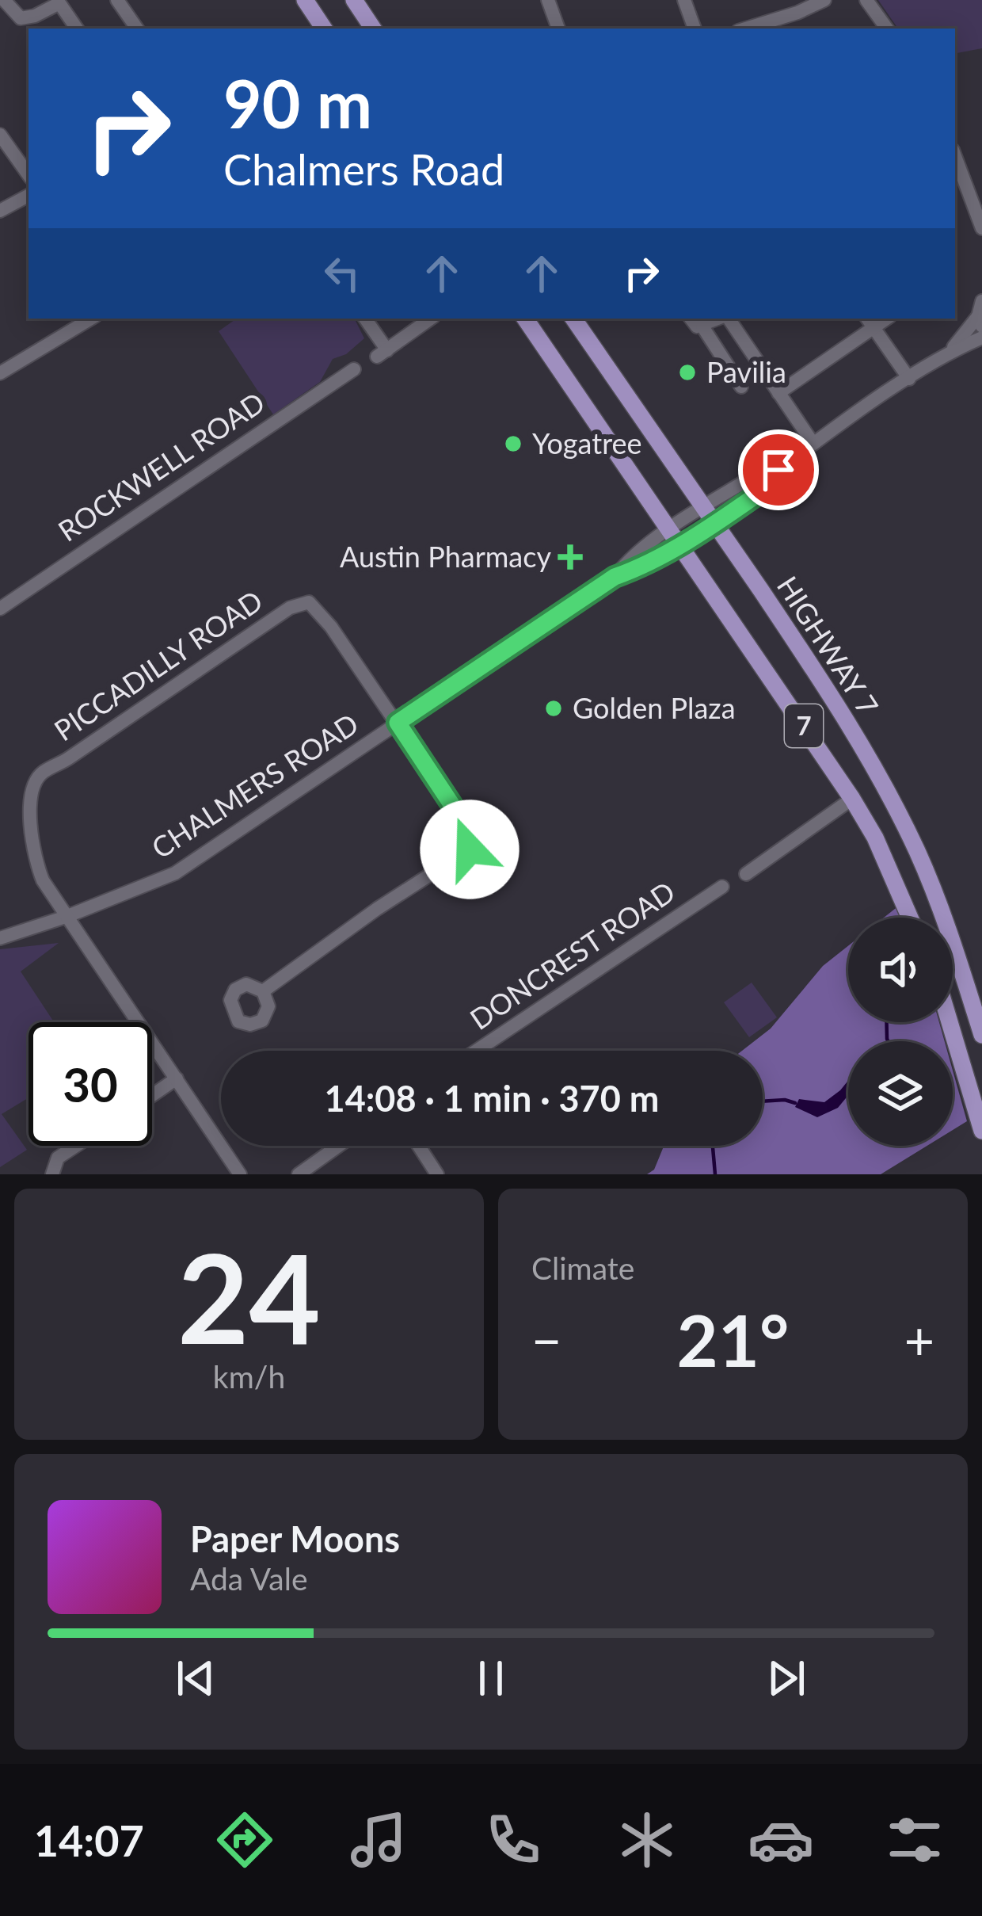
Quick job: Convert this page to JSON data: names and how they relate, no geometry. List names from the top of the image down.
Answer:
{
  "streets": {
    "main road": ["HIGHWAY 7", "7"],
    "street": [
      "ROCKWELL ROAD",
      "PICCADILLY ROAD",
      "CHALMERS ROAD",
      "DONCREST ROAD"
    ]
  },
  "crossings": [
    ["HIGHWAY 7", "CHALMERS ROAD"],
    ["PICCADILLY ROAD", "CHALMERS ROAD"],
    ["7", "CHALMERS ROAD"]
  ],
  "places": {
    "other": ["Pavilia", "Yogatree", "Golden Plaza"],
    "health": ["Austin Pharmacy"]
  },
  "page": {
    "turn": ["90 m", "Chalmers Road"],
    "limit": "30",
    "trip": "14:08 · 1 min · 370 m",
    "tile": [
      ["24", "km/h"],
      "Climate"
    ],
    "heat": ["−", "21°", "+"],
    "song": ["Paper Moons", "Ada Vale"],
    "tabs": "14:07"
  }
}
